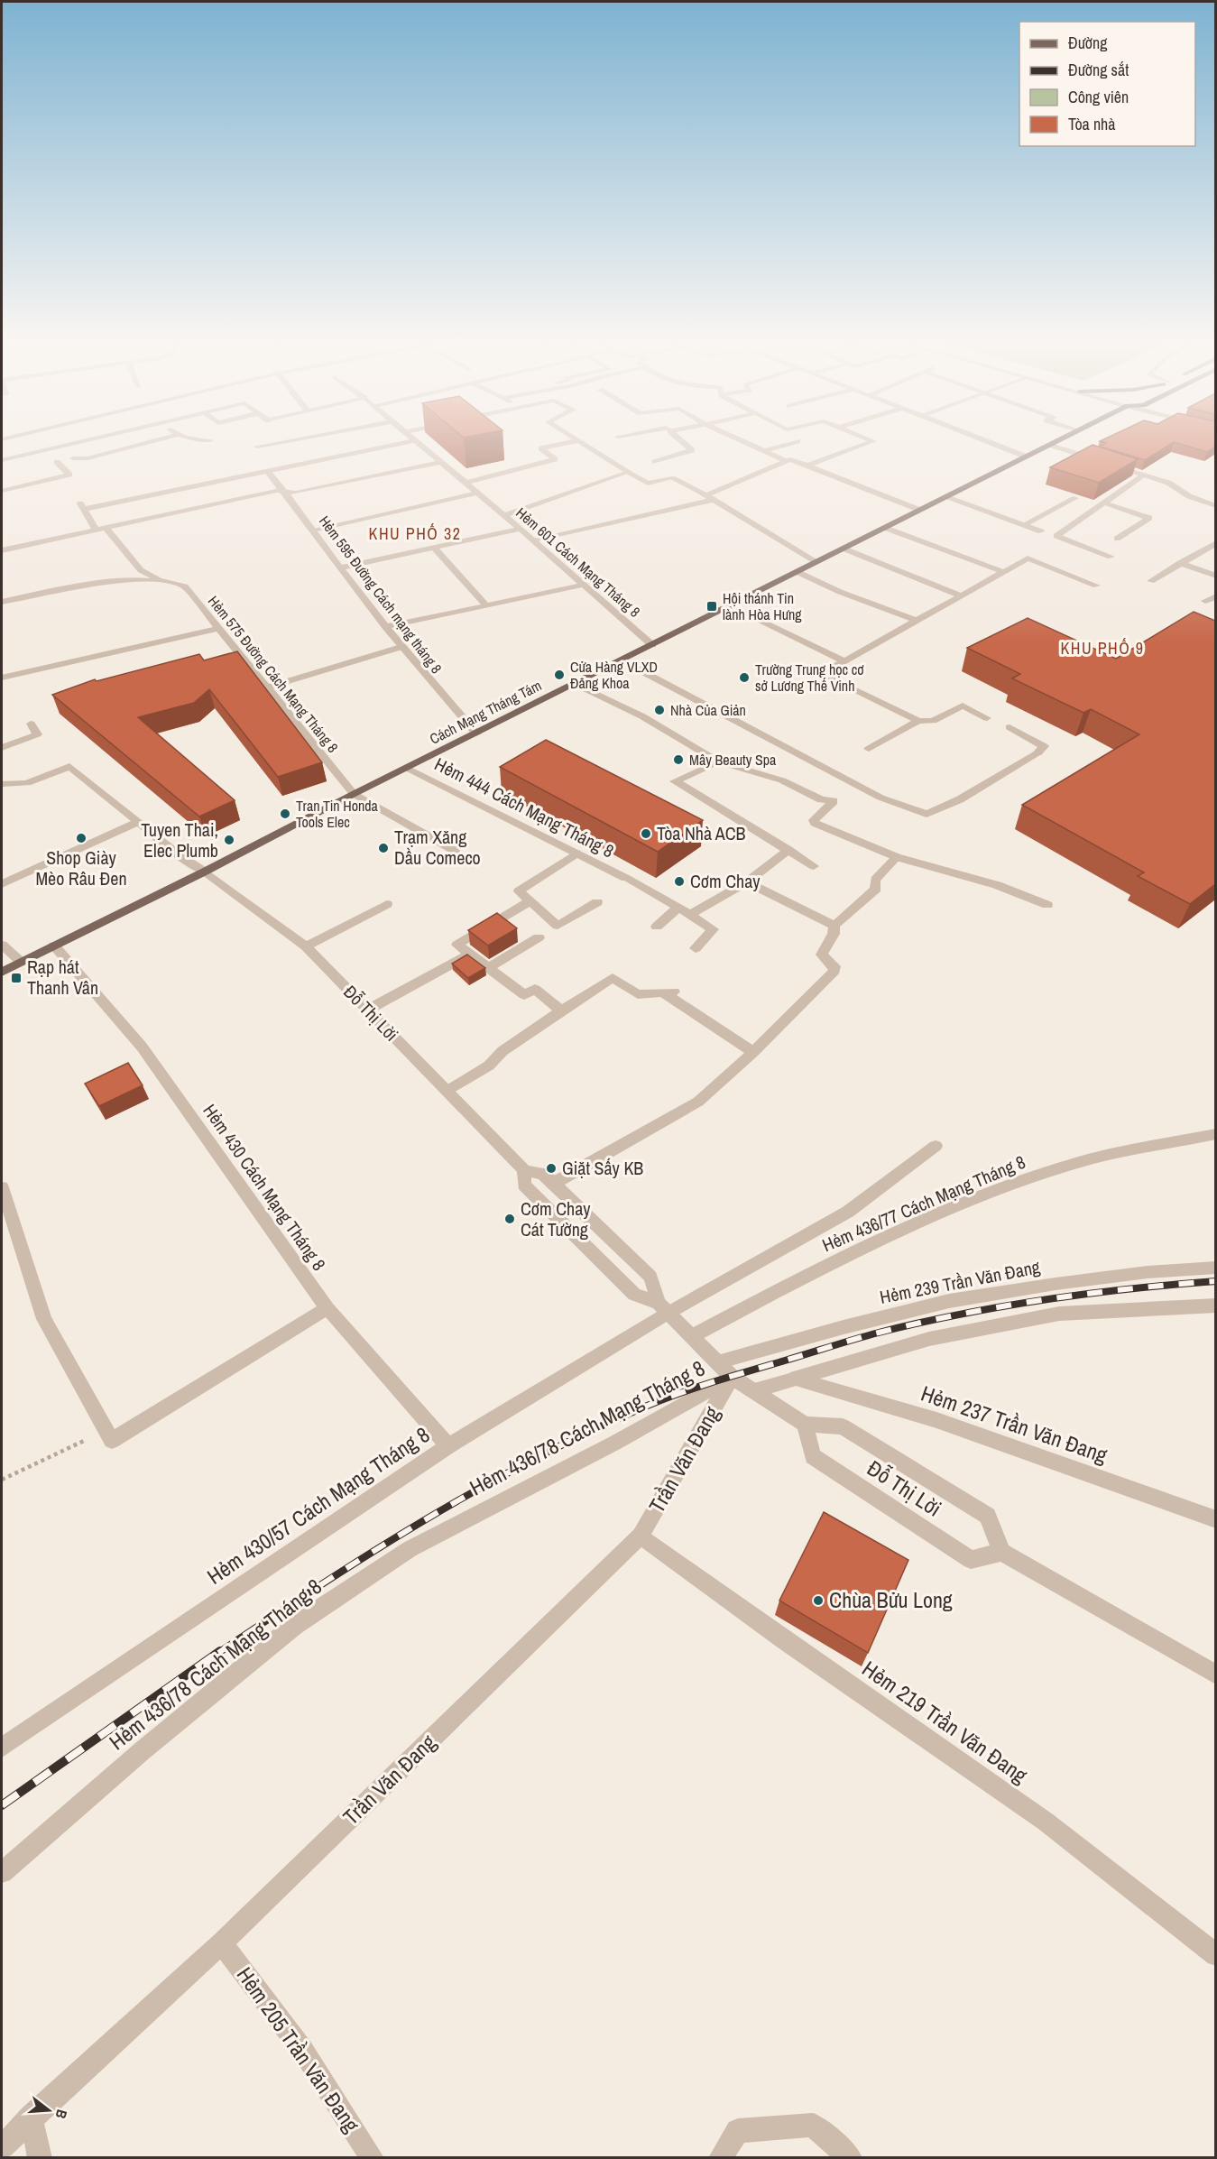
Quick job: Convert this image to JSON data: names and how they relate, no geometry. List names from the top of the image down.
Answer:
{
  "streets": {
    "main road": ["Cách Mạng Tháng Tám"],
    "street": [
      "Hẻm 601 Cách Mạng Tháng 8",
      "Hẻm 595 Đường Cách mạng tháng 8",
      "Hẻm 575 Đường Cách Mạng Tháng 8",
      "Hẻm 444 Cách Mạng Tháng 8",
      "Đỗ Thị Lời",
      "Hẻm 430 Cách Mạng Tháng 8",
      "Hẻm 436/77 Cách Mạng Tháng 8",
      "Hẻm 239 Trần Văn Đang",
      "Hẻm 237 Trần Văn Đang",
      "Hẻm 436/78 Cách Mạng Tháng 8",
      "Trần Văn Ðang",
      "Hẻm 430/57 Cách Mạng Tháng 8",
      "Hẻm 219 Trần Văn Ðang",
      "Hẻm 205 Trần Văn Ðang"
    ]
  },
  "crossings": [
    ["Hẻm 601 Cách Mạng Tháng 8", "Hẻm 595 Đường Cách mạng tháng 8"],
    ["Hẻm 601 Cách Mạng Tháng 8", "Cách Mạng Tháng Tám"],
    ["Hẻm 595 Đường Cách mạng tháng 8", "Cách Mạng Tháng Tám"],
    ["Hẻm 575 Đường Cách Mạng Tháng 8", "Cách Mạng Tháng Tám"],
    ["Cách Mạng Tháng Tám", "Hẻm 444 Cách Mạng Tháng 8"],
    ["Cách Mạng Tháng Tám", "Đỗ Thị Lời"],
    ["Cách Mạng Tháng Tám", "Hẻm 430 Cách Mạng Tháng 8"],
    ["Đỗ Thị Lời", "Hẻm 436/77 Cách Mạng Tháng 8"],
    ["Đỗ Thị Lời", "Hẻm 239 Trần Văn Đang"],
    ["Đỗ Thị Lời", "Hẻm 436/78 Cách Mạng Tháng 8"],
    ["Đỗ Thị Lời", "Trần Văn Ðang"],
    ["Đỗ Thị Lời", "Hẻm 430/57 Cách Mạng Tháng 8"],
    ["Hẻm 430 Cách Mạng Tháng 8", "Hẻm 430/57 Cách Mạng Tháng 8"],
    ["Hẻm 436/77 Cách Mạng Tháng 8", "Hẻm 430/57 Cách Mạng Tháng 8"],
    ["Hẻm 239 Trần Văn Đang", "Hẻm 436/78 Cách Mạng Tháng 8"],
    ["Hẻm 239 Trần Văn Đang", "Trần Văn Ðang"],
    ["Hẻm 436/78 Cách Mạng Tháng 8", "Trần Văn Ðang"],
    ["Trần Văn Ðang", "Hẻm 219 Trần Văn Ðang"],
    ["Trần Văn Ðang", "Hẻm 205 Trần Văn Ðang"]
  ],
  "districts": ["KHU PHỐ 32", "KHU PHỐ 9"],
  "places": {
    "transit": ["Hội thánh Tin lành Hòa Hưng", "Rạp hát Thanh Vân"],
    "other": [
      "Cửa Hàng VLXD Đăng Khoa",
      "Trường Trung học cơ sở Lương Thế Vinh",
      "Nhà Của Giản",
      "Mây Beauty Spa",
      "Tran Tin Honda Tools Elec",
      "Tòa Nhà ACB",
      "Shop Giày Mèo Râu Đen",
      "Tuyen Thai, Elec Plumb",
      "Trạm Xăng Dầu Comeco",
      "Cơm Chay",
      "Giặt Sấy KB",
      "Cơm Chay Cát Tường",
      "Chùa Bửu Long"
    ]
  },
  "legend": [
    "Đường",
    "Đường sắt",
    "Công viên",
    "Tòa nhà"
  ],
  "north": "right"
}
